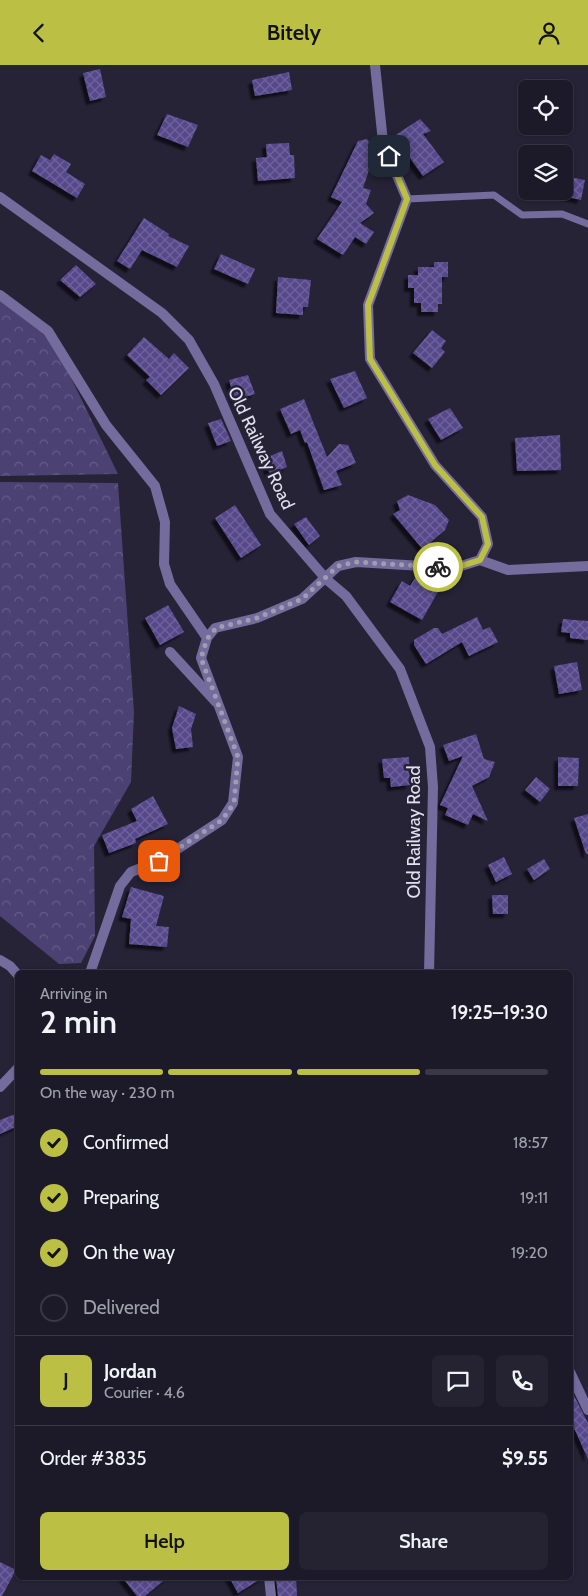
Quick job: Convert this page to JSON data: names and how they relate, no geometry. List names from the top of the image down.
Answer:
{
  "streets": {
    "street": ["Old Railway Road"]
  },
  "page": {
    "header": "Bitely",
    "heading": ["2 min", "Arriving in", "19:25–19:30"],
    "panel": [
      "Jordan",
      "Courier · 4.6",
      "Order #3835",
      "$9.55"
    ],
    "bar": "On the way · 230 m",
    "list": [
      ["Confirmed", "18:57"],
      ["Preparing", "19:11"],
      ["On the way", "19:20"],
      "Delivered"
    ],
    "round": "J",
    "buttons": ["Help", "Share"]
  }
}
